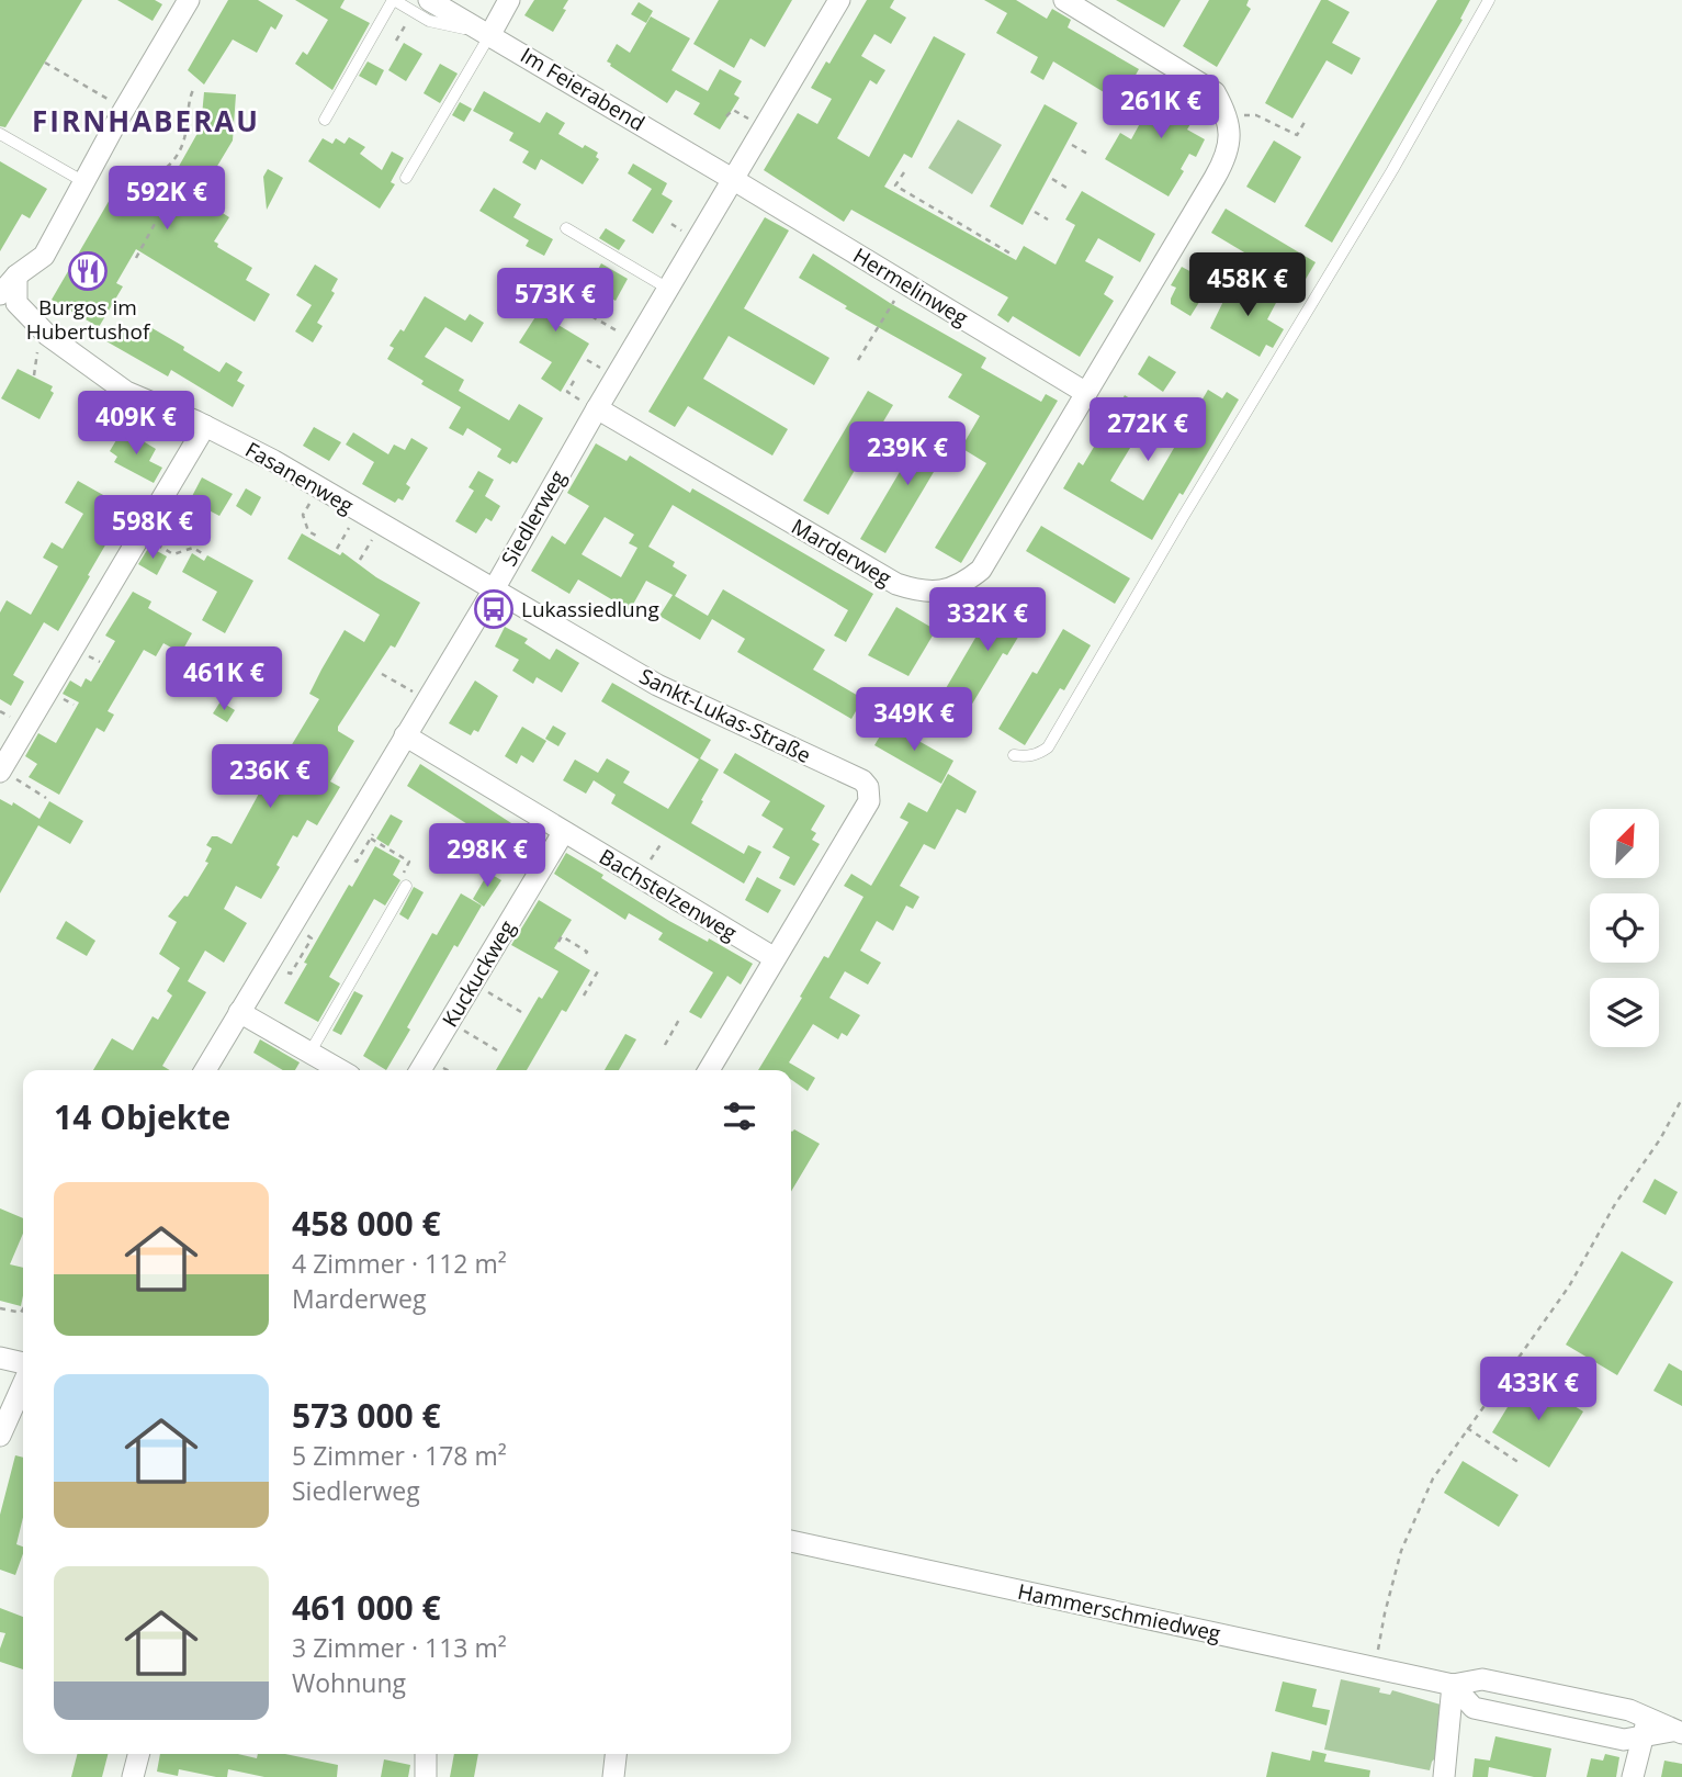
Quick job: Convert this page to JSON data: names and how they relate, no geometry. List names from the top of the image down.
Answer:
{
  "streets": {
    "street": [
      "Im Feierabend",
      "Hermelinweg",
      "Fasanenweg",
      "Siedlerweg",
      "Marderweg",
      "Sankt-Lukas-Straße",
      "Bachstelzenweg",
      "Kuckuckweg",
      "Hammerschmiedweg"
    ]
  },
  "crossings": [
    ["Im Feierabend", "Hermelinweg"],
    ["Im Feierabend", "Siedlerweg"],
    ["Hermelinweg", "Siedlerweg"],
    ["Hermelinweg", "Marderweg"],
    ["Fasanenweg", "Siedlerweg"],
    ["Fasanenweg", "Sankt-Lukas-Straße"],
    ["Siedlerweg", "Marderweg"],
    ["Siedlerweg", "Sankt-Lukas-Straße"],
    ["Siedlerweg", "Bachstelzenweg"],
    ["Sankt-Lukas-Straße", "Bachstelzenweg"],
    ["Bachstelzenweg", "Kuckuckweg"]
  ],
  "districts": ["FIRNHABERAU"],
  "places": {
    "restaurant": ["Burgos im Hubertushof"],
    "bus stop": ["Lukassiedlung"]
  },
  "north": "top right",
  "page": {
    "price": [
      "261K €",
      "592K €",
      "458K €",
      "573K €",
      "409K €",
      "272K €",
      "239K €",
      "598K €",
      "332K €",
      "461K €",
      "349K €",
      "236K €",
      "298K €",
      "433K €"
    ],
    "heading": "14 Objekte",
    "list": [
      {
        "name": "458 000 €",
        "note": "4 Zimmer · 112 m² · Marderweg"
      },
      {
        "name": "573 000 €",
        "note": "5 Zimmer · 178 m² · Siedlerweg"
      },
      {
        "name": "461 000 €",
        "note": "3 Zimmer · 113 m² · Wohnung"
      }
    ]
  }
}
